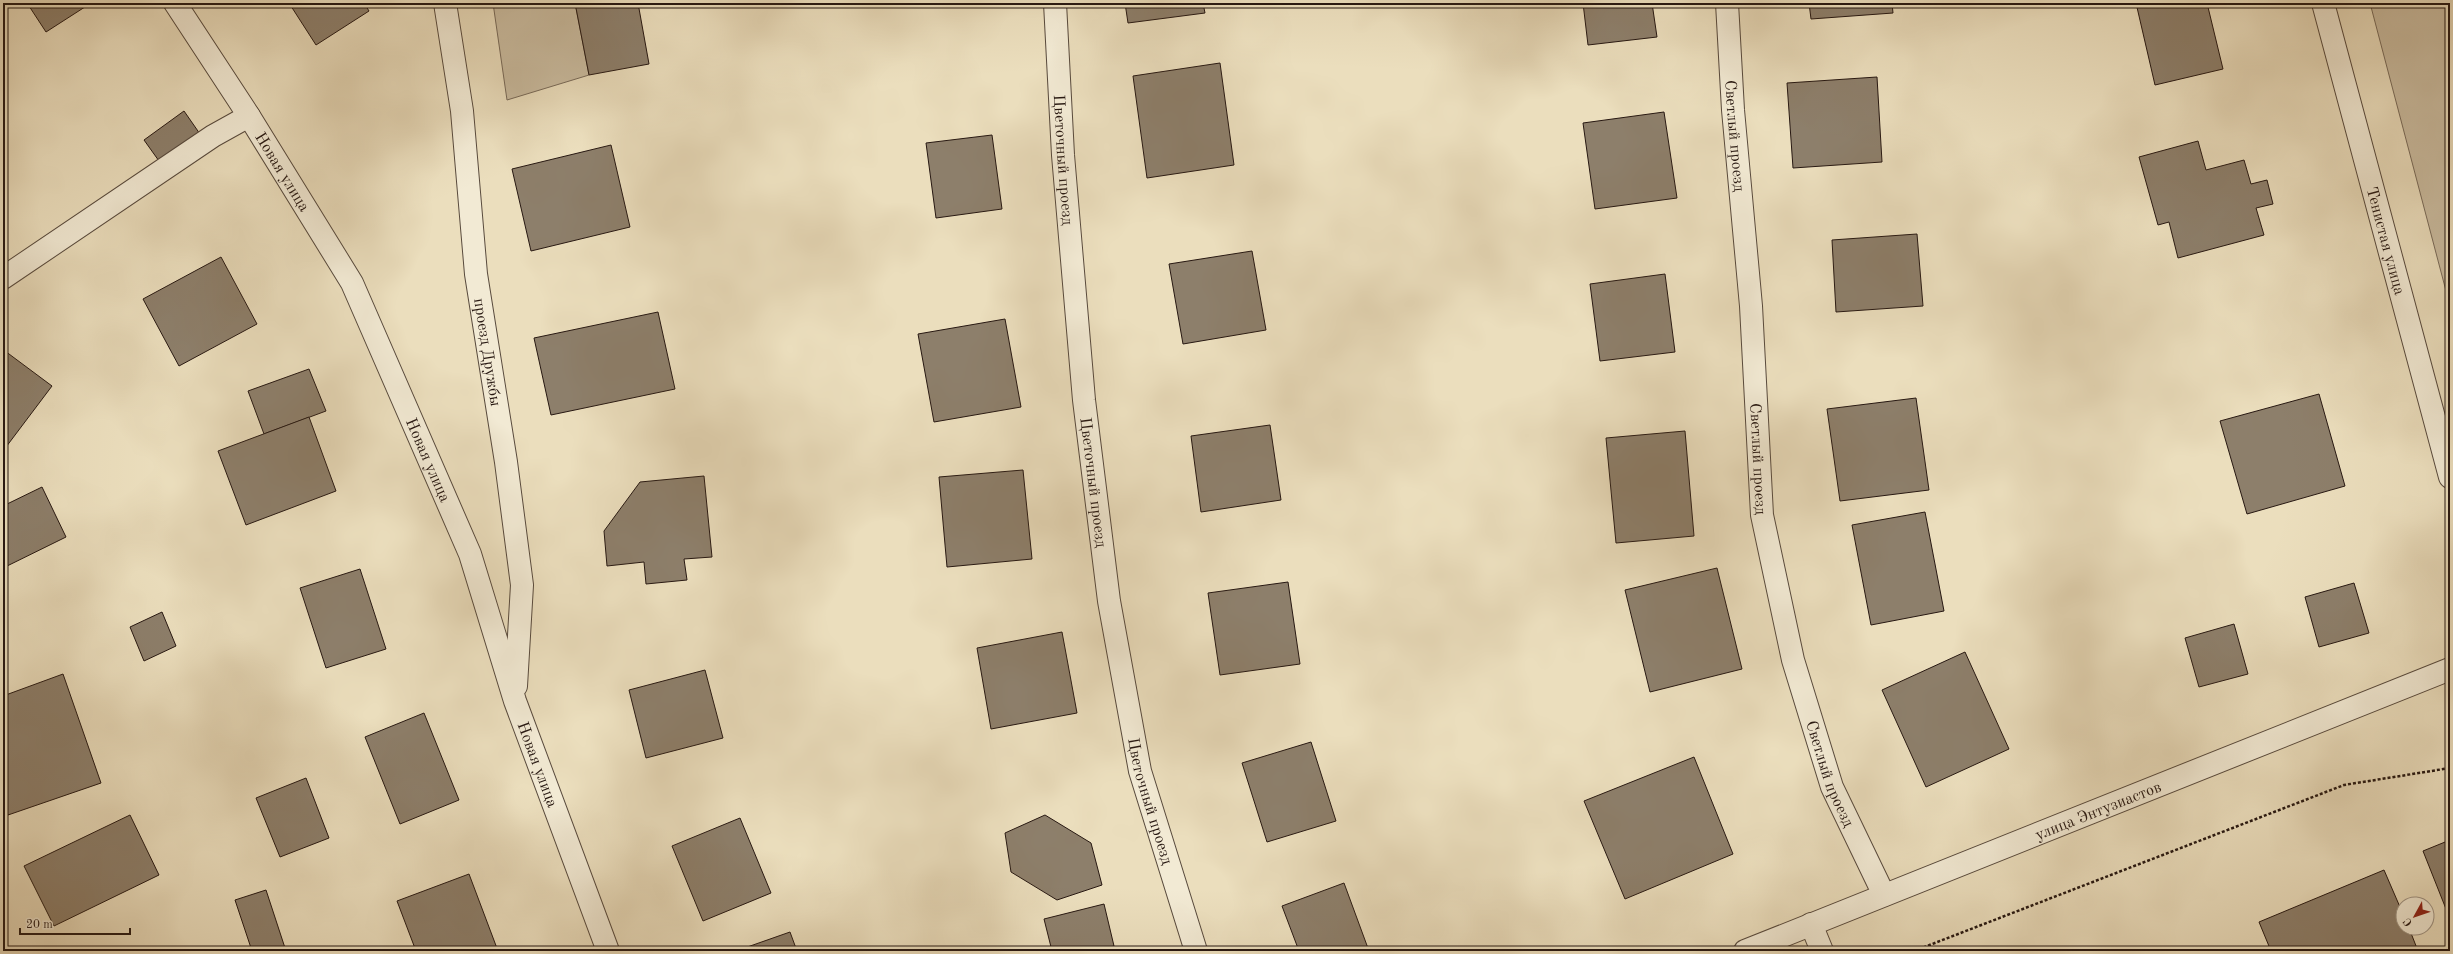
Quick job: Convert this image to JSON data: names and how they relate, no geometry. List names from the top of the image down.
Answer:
{
  "streets": {
    "street": [
      "Светлый проезд",
      "Цветочный проезд",
      "Новая улица",
      "Тенистая улица",
      "проезд Дружбы",
      "улица Энтузиастов"
    ]
  },
  "crossings": [
    ["Светлый проезд", "улица Энтузиастов"],
    ["Новая улица", "проезд Дружбы"]
  ],
  "scale_bar": "20 m",
  "north": "bottom left"
}
